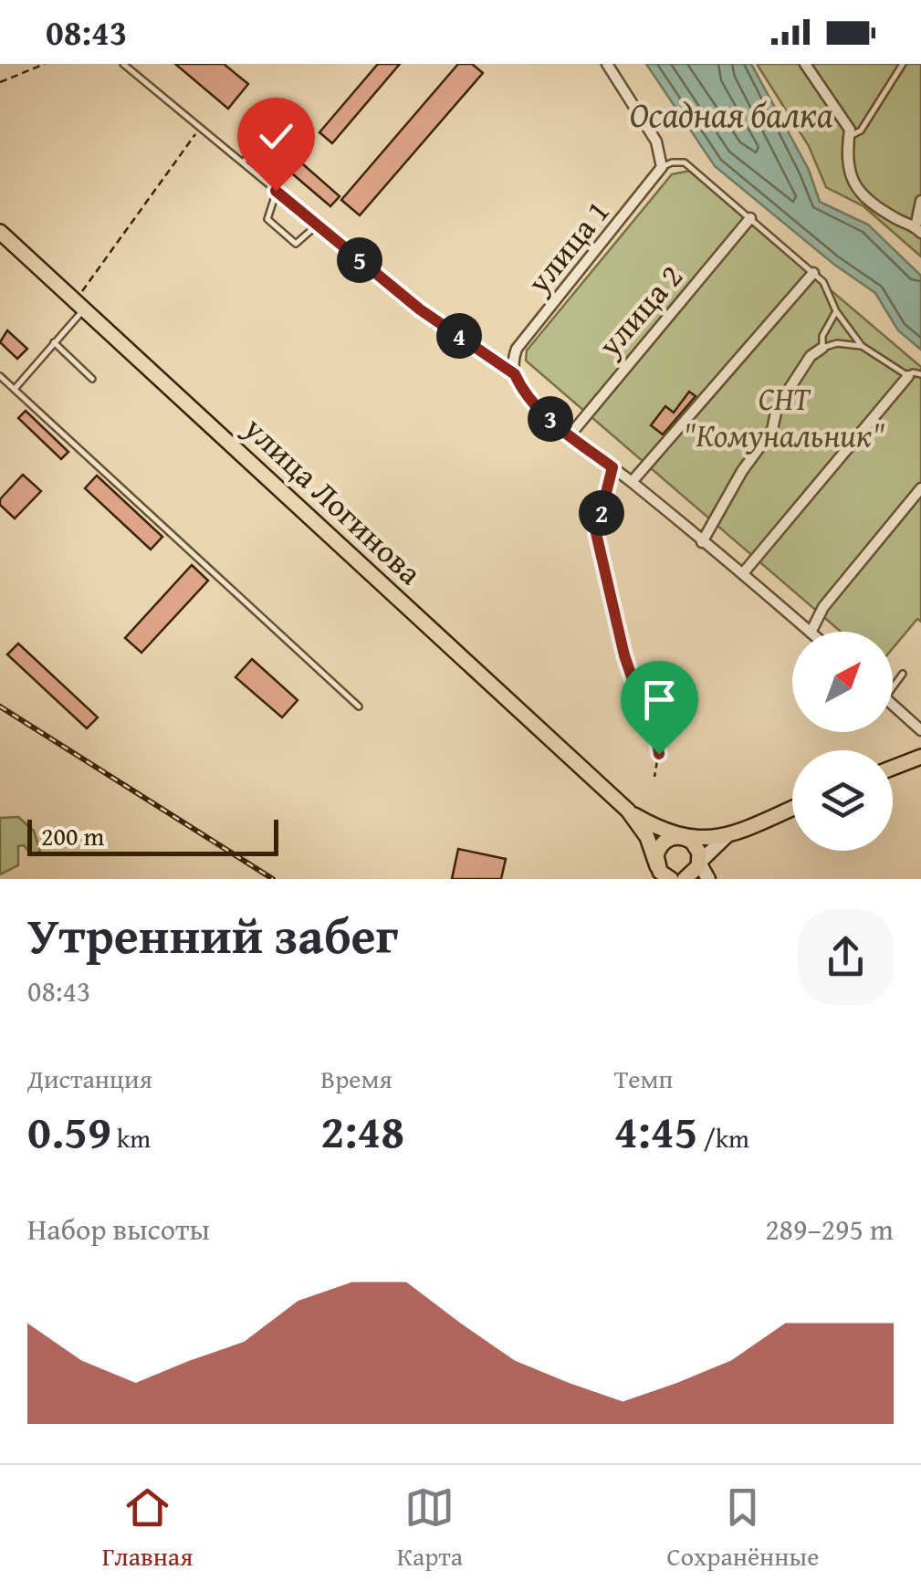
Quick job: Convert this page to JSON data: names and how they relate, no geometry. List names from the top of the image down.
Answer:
{
  "streets": {
    "main road": ["улица Логинова"],
    "street": ["улица 1", "улица 2"]
  },
  "water": ["Осадная балка"],
  "parks": ["СНТ \"Комунальник\""],
  "scale_bar": "200 m",
  "north": "top right",
  "page": {
    "status": "08:43",
    "pins": [
      "5",
      "4",
      "3",
      "2"
    ],
    "scale": "200 m",
    "heading": ["Утренний забег", "08:43"],
    "stats": [
      ["Дистанция", "0.59 km"],
      ["Время", "2:48"],
      ["Темп", "4:45 /km"]
    ],
    "chart": ["Набор высоты", "289–295 m"],
    "tabs": ["Главная", "Карта", "Сохранённые"]
  }
}
